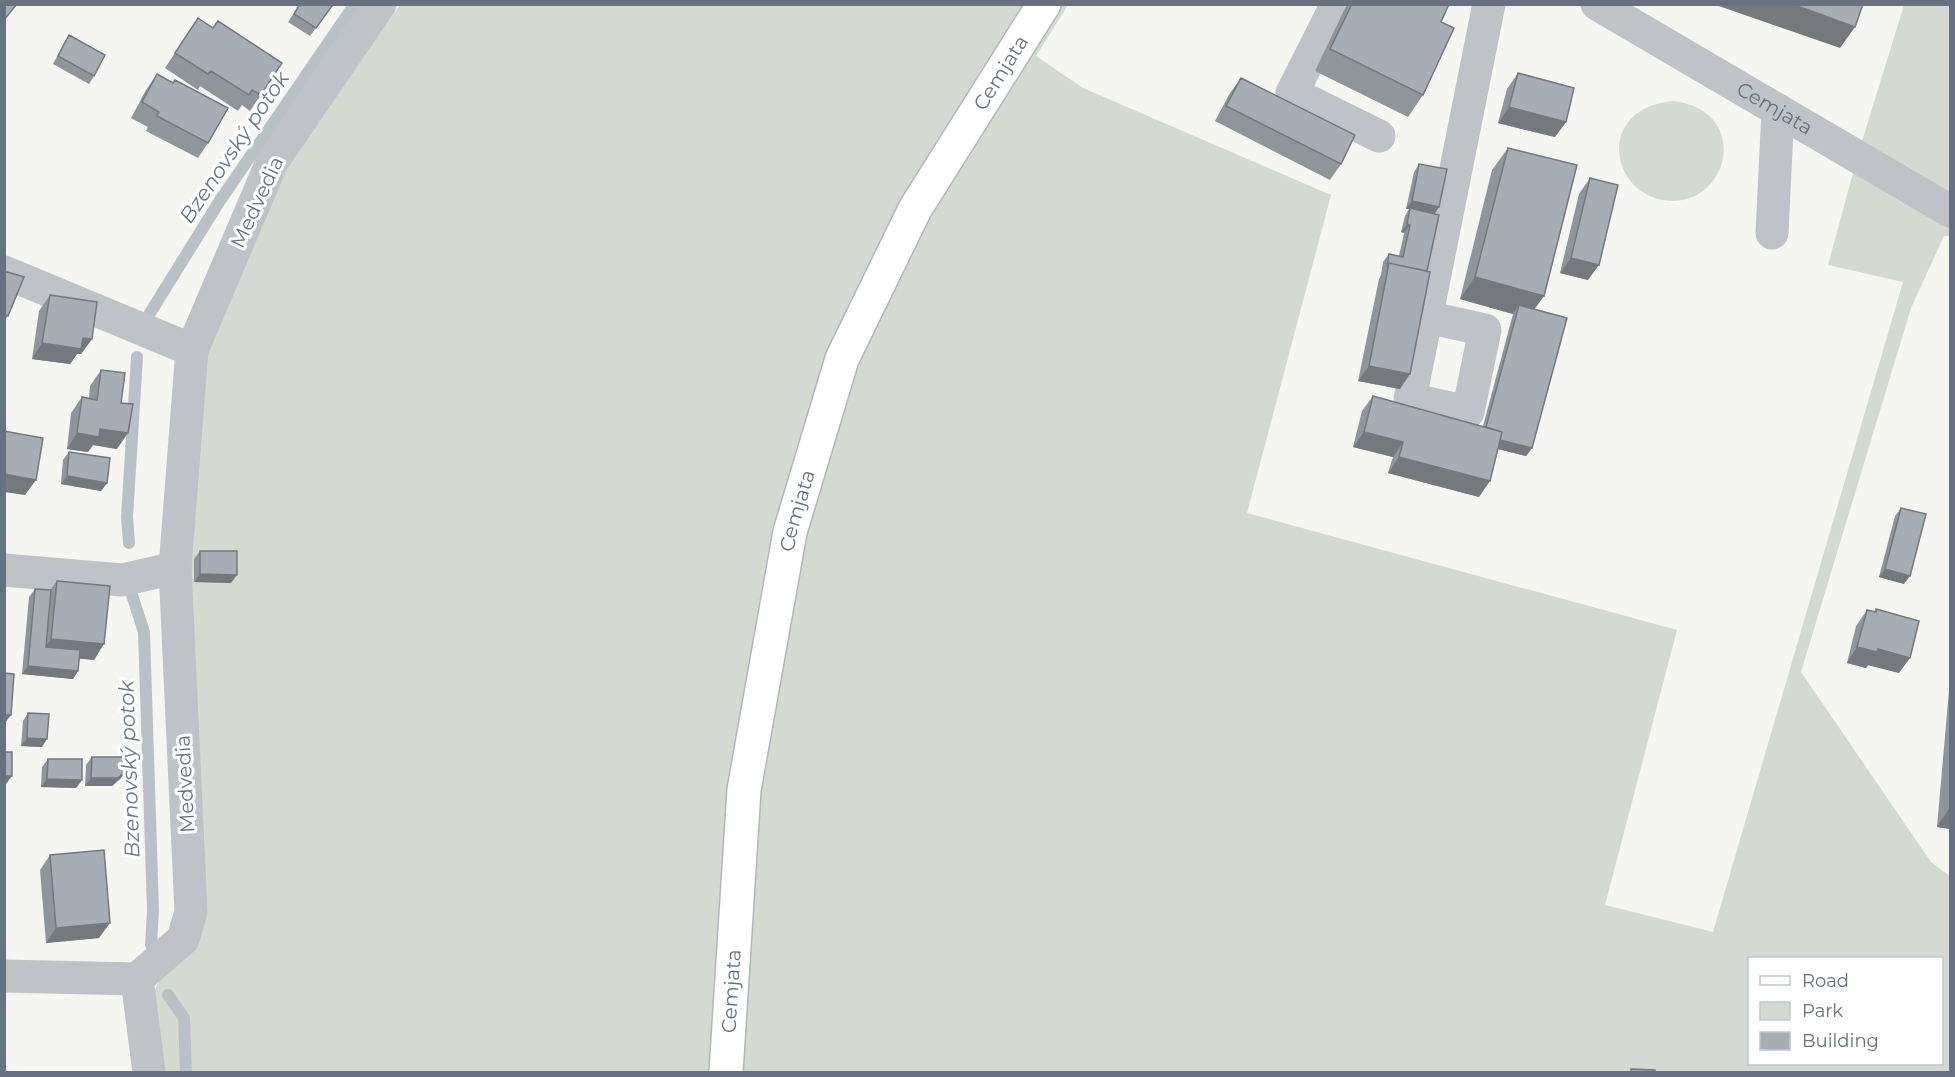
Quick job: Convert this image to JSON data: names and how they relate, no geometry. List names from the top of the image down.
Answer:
{
  "streets": {
    "main road": ["Cemjata"],
    "street": ["Medvedia"]
  },
  "water": ["Bzenovský potok"],
  "legend": ["Road", "Park", "Building"]
}
